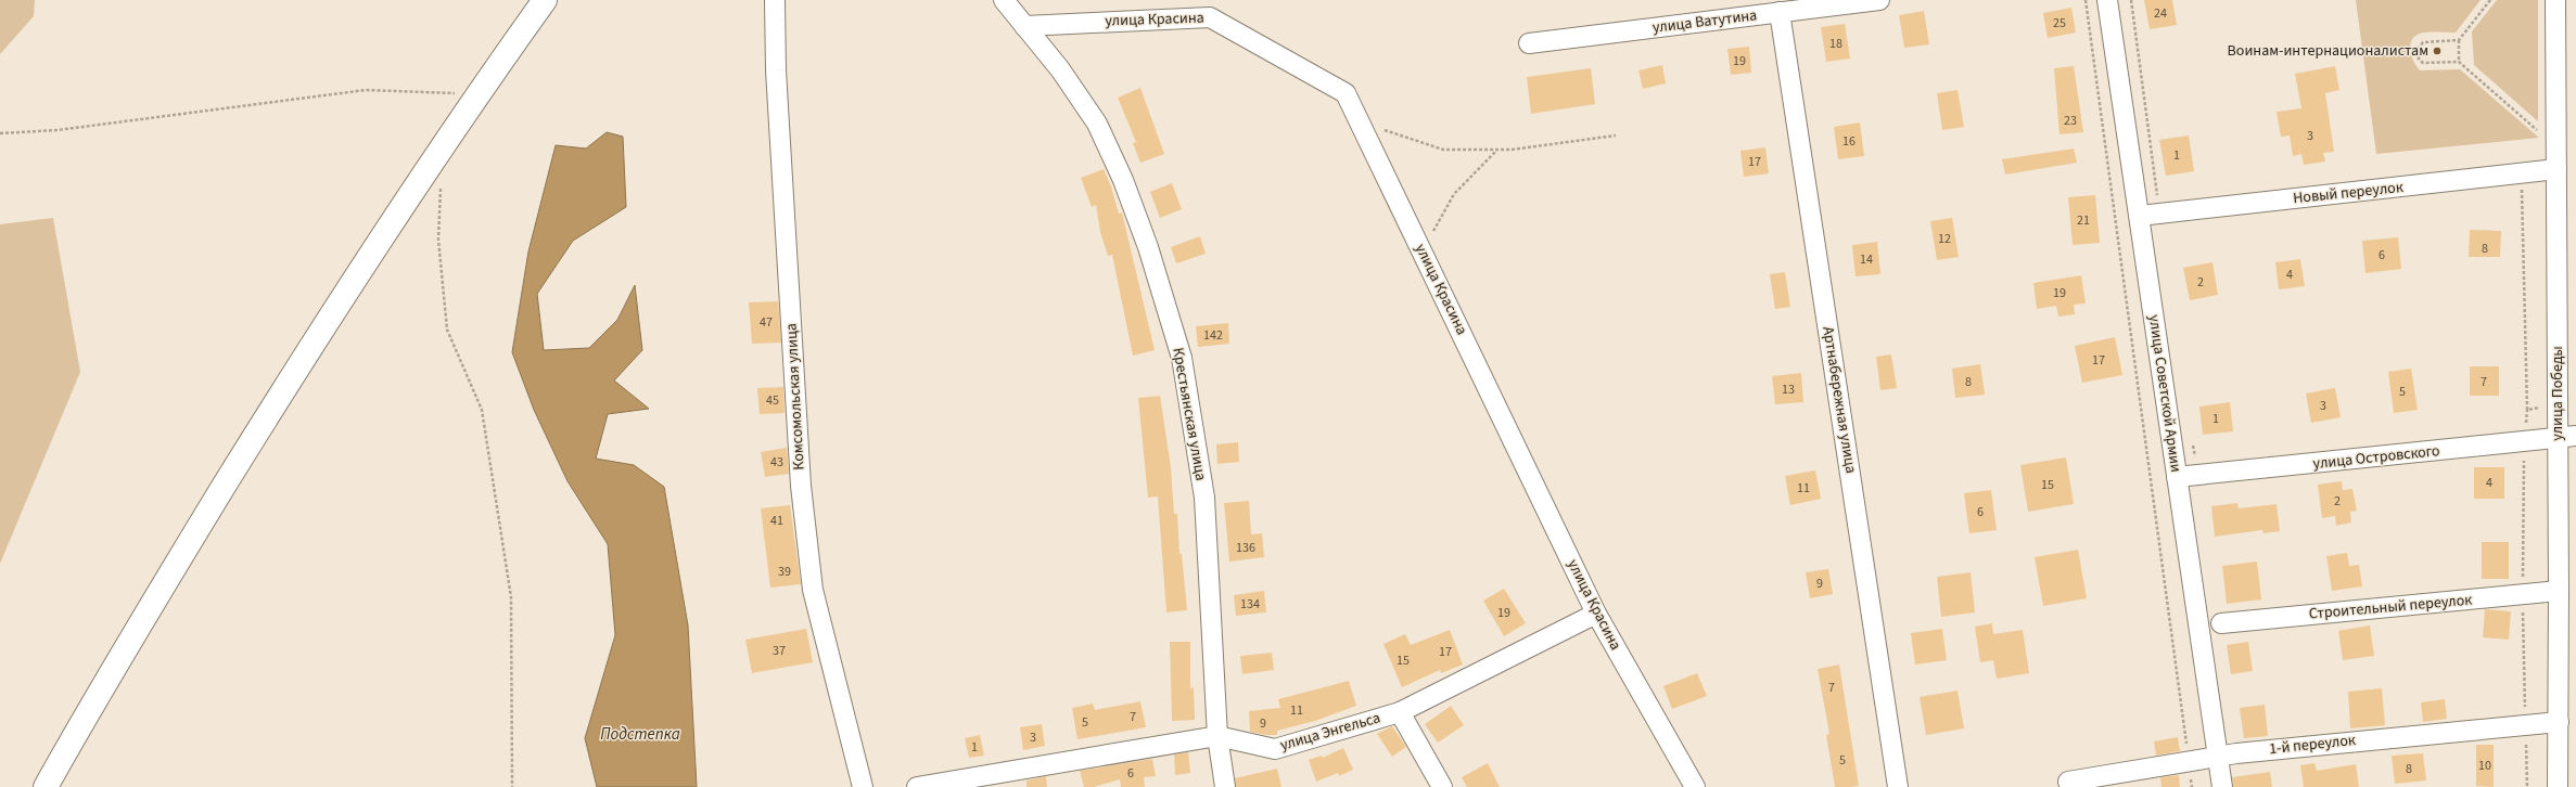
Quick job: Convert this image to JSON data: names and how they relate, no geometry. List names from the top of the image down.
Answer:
{
  "streets": {
    "street": [
      "улица Красина",
      "улица Ватутина",
      "Новый переулок",
      "улица Советской Армии",
      "улица Победы",
      "Комсомольская улица",
      "Артнабережная улица",
      "Крестьянская улица",
      "улица Островского",
      "Строительный переулок",
      "улица Энгельса",
      "1-й переулок"
    ]
  },
  "crossings": [
    ["улица Красина", "Крестьянская улица"],
    ["улица Красина", "улица Энгельса"],
    ["улица Ватутина", "Артнабережная улица"],
    ["Новый переулок", "улица Советской Армии"],
    ["Новый переулок", "улица Победы"],
    ["улица Советской Армии", "улица Островского"],
    ["улица Советской Армии", "1-й переулок"],
    ["улица Победы", "улица Островского"],
    ["улица Победы", "Строительный переулок"],
    ["улица Победы", "1-й переулок"],
    ["Крестьянская улица", "улица Энгельса"]
  ],
  "water": ["Подстепка"],
  "places": ["Воинам-интернационалистам"],
  "house_numbers": [
    "24",
    "25",
    "18",
    "19",
    "23",
    "3",
    "16",
    "1",
    "17",
    "21",
    "12",
    "8",
    "6",
    "14",
    "4",
    "2",
    "19",
    "47",
    "142",
    "17",
    "8",
    "7",
    "13",
    "5",
    "45",
    "3",
    "1",
    "43",
    "4",
    "15",
    "11",
    "2",
    "6",
    "41",
    "136",
    "39",
    "9",
    "134",
    "19",
    "37",
    "17",
    "15",
    "7",
    "11",
    "7",
    "5",
    "9",
    "3",
    "1",
    "5",
    "10",
    "8",
    "6"
  ]
}
